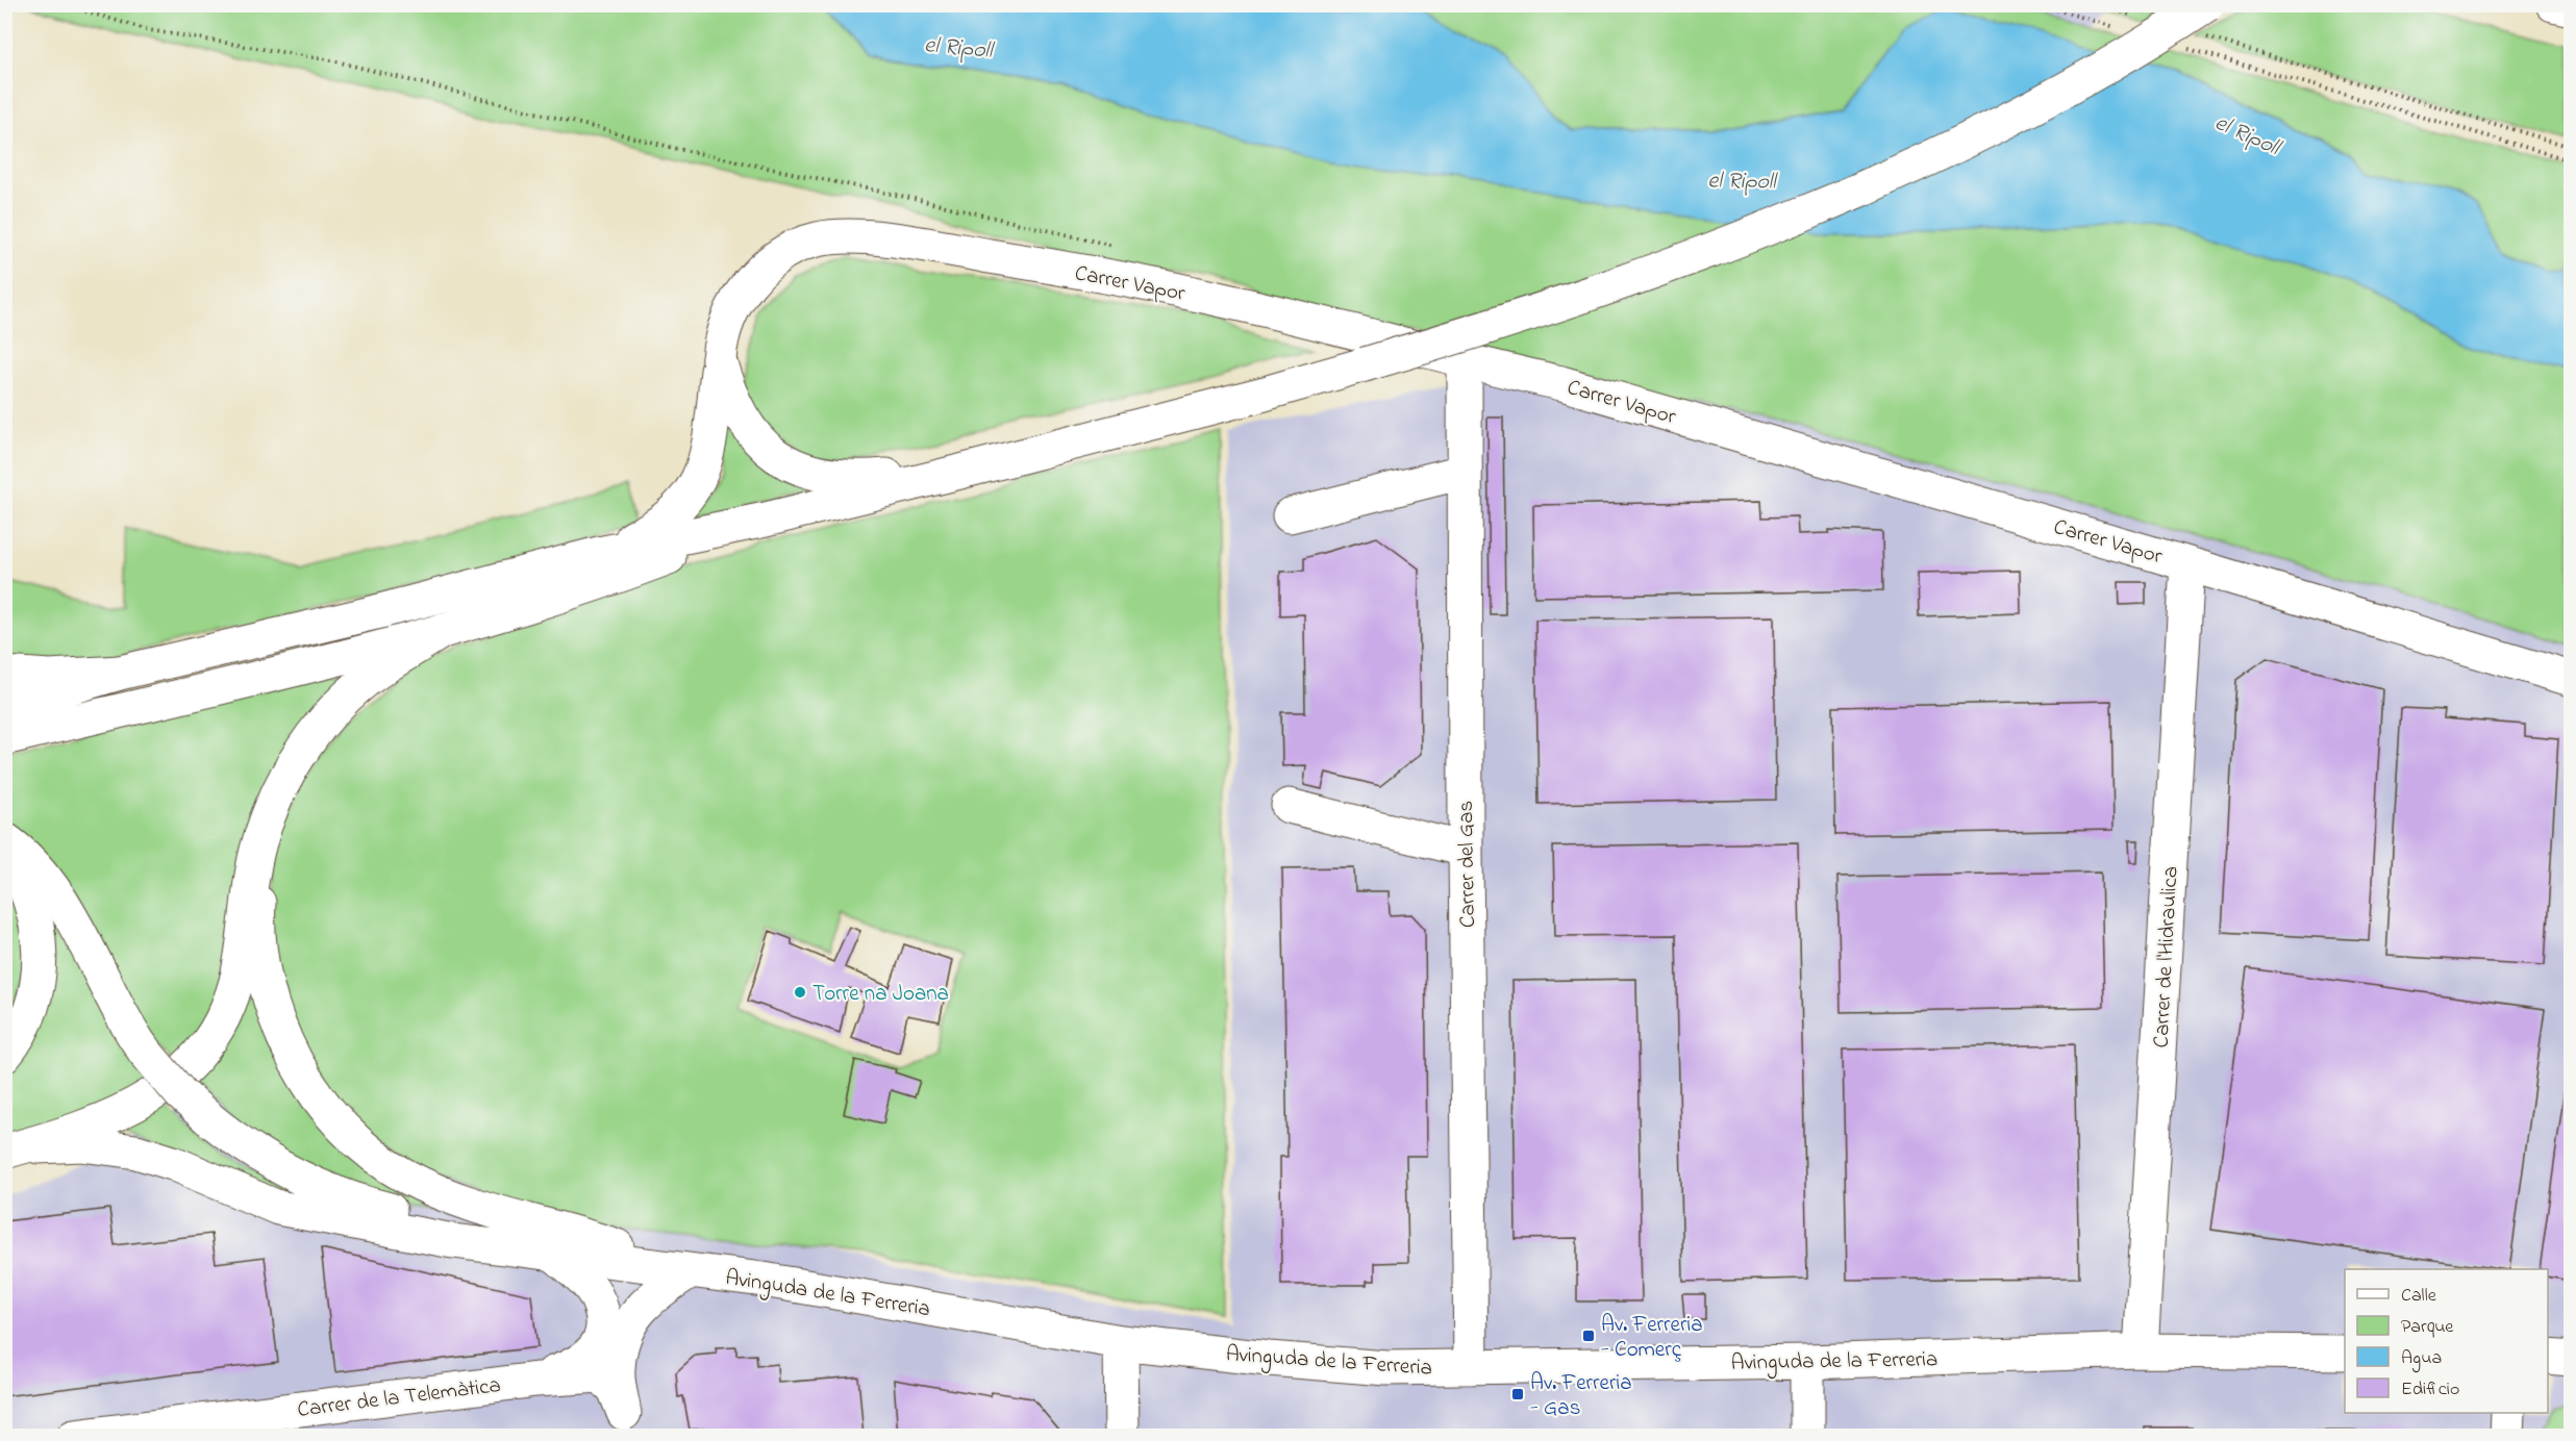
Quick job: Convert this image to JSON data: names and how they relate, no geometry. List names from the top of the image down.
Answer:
{
  "streets": {
    "main road": [
      "Carrer Vapor",
      "Carrer del Gas",
      "Carrer de l'Hidraulica",
      "Avinguda de la Ferreria",
      "Carrer de la Telemàtica"
    ]
  },
  "crossings": [
    ["Carrer Vapor", "Carrer del Gas"],
    ["Carrer Vapor", "Carrer de l'Hidraulica"],
    ["Carrer del Gas", "Avinguda de la Ferreria"],
    ["Carrer de l'Hidraulica", "Avinguda de la Ferreria"]
  ],
  "water": ["el Ripoll"],
  "places": {
    "other": ["Torre na Joana"],
    "transit": ["Av. Ferreria - Comerç", "Av. Ferreria - Gas"]
  },
  "legend": [
    "Calle",
    "Parque",
    "Agua",
    "Edificio"
  ]
}
